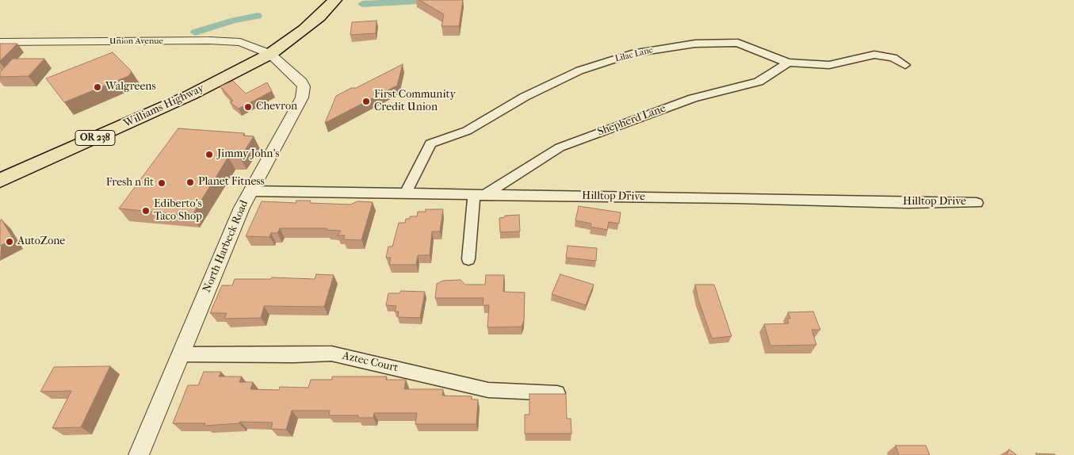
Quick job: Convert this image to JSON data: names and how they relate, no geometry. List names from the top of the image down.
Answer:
{
  "streets": {
    "main road": ["Williams Highway", "OR 238"],
    "street": [
      "Union Avenue",
      "Lilac Lane",
      "Shepherd Lane",
      "Hilltop Drive",
      "North Harbeck Road",
      "Aztec Court"
    ]
  },
  "crossings": [
    ["Union Avenue", "Williams Highway"],
    ["Union Avenue", "North Harbeck Road"],
    ["Lilac Lane", "Shepherd Lane"],
    ["Lilac Lane", "Hilltop Drive"],
    ["Williams Highway", "North Harbeck Road"],
    ["Shepherd Lane", "Hilltop Drive"],
    ["Hilltop Drive", "North Harbeck Road"],
    ["North Harbeck Road", "Aztec Court"]
  ],
  "places": [
    "Walgreens",
    "First Community Credit Union",
    "Chevron",
    "Jimmy John's",
    "Planet Fitness",
    "Fresh n fit",
    "Ediberto's Taco Shop",
    "AutoZone"
  ]
}
